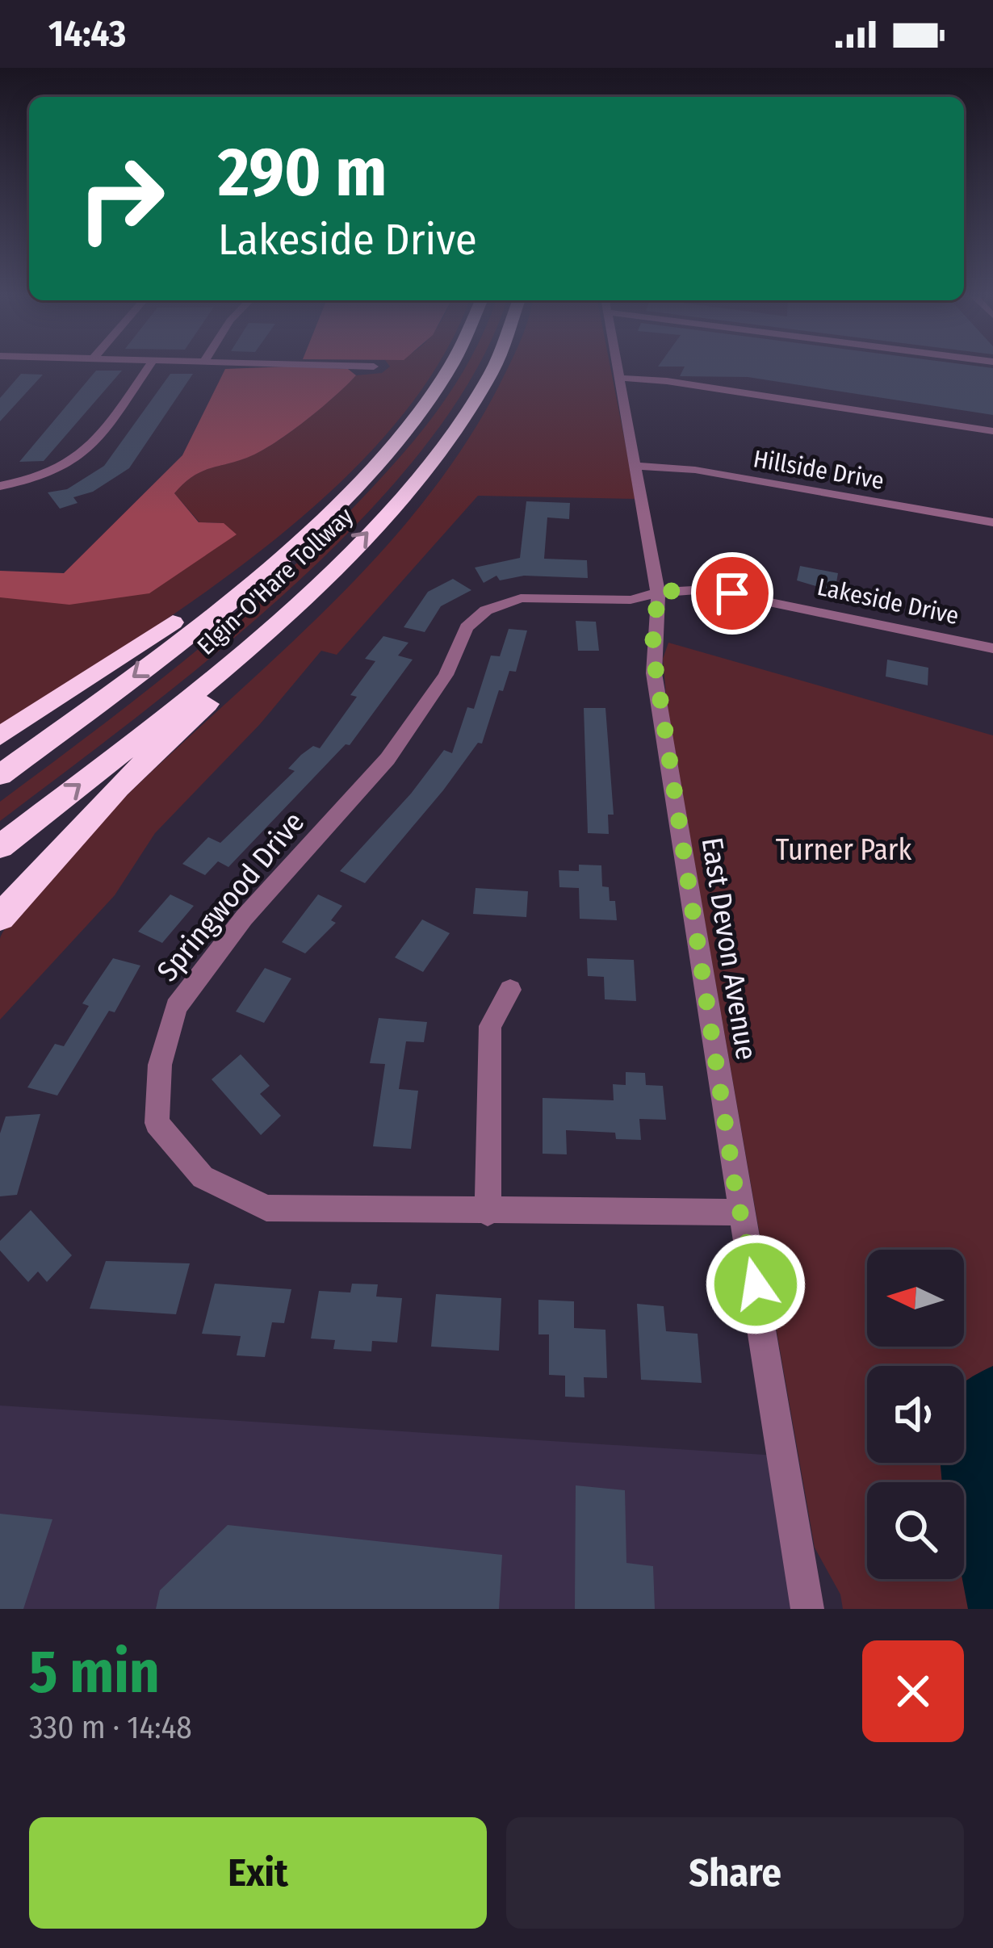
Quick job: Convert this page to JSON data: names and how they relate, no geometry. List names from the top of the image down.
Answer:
{
  "streets": {
    "highway": ["Elgin-O'Hare Tollway"],
    "street": [
      "Hillside Drive",
      "Lakeside Drive",
      "Springwood Drive",
      "East Devon Avenue"
    ]
  },
  "crossings": [
    ["Hillside Drive", "East Devon Avenue"],
    ["Lakeside Drive", "Springwood Drive"],
    ["Lakeside Drive", "East Devon Avenue"],
    ["Springwood Drive", "East Devon Avenue"]
  ],
  "parks": ["Turner Park"],
  "north": "left",
  "page": {
    "status": "14:43",
    "turn": ["290 m", "Lakeside Drive"],
    "heading": ["5 min", "330 m · 14:48"],
    "buttons": ["Exit", "Share"]
  }
}
